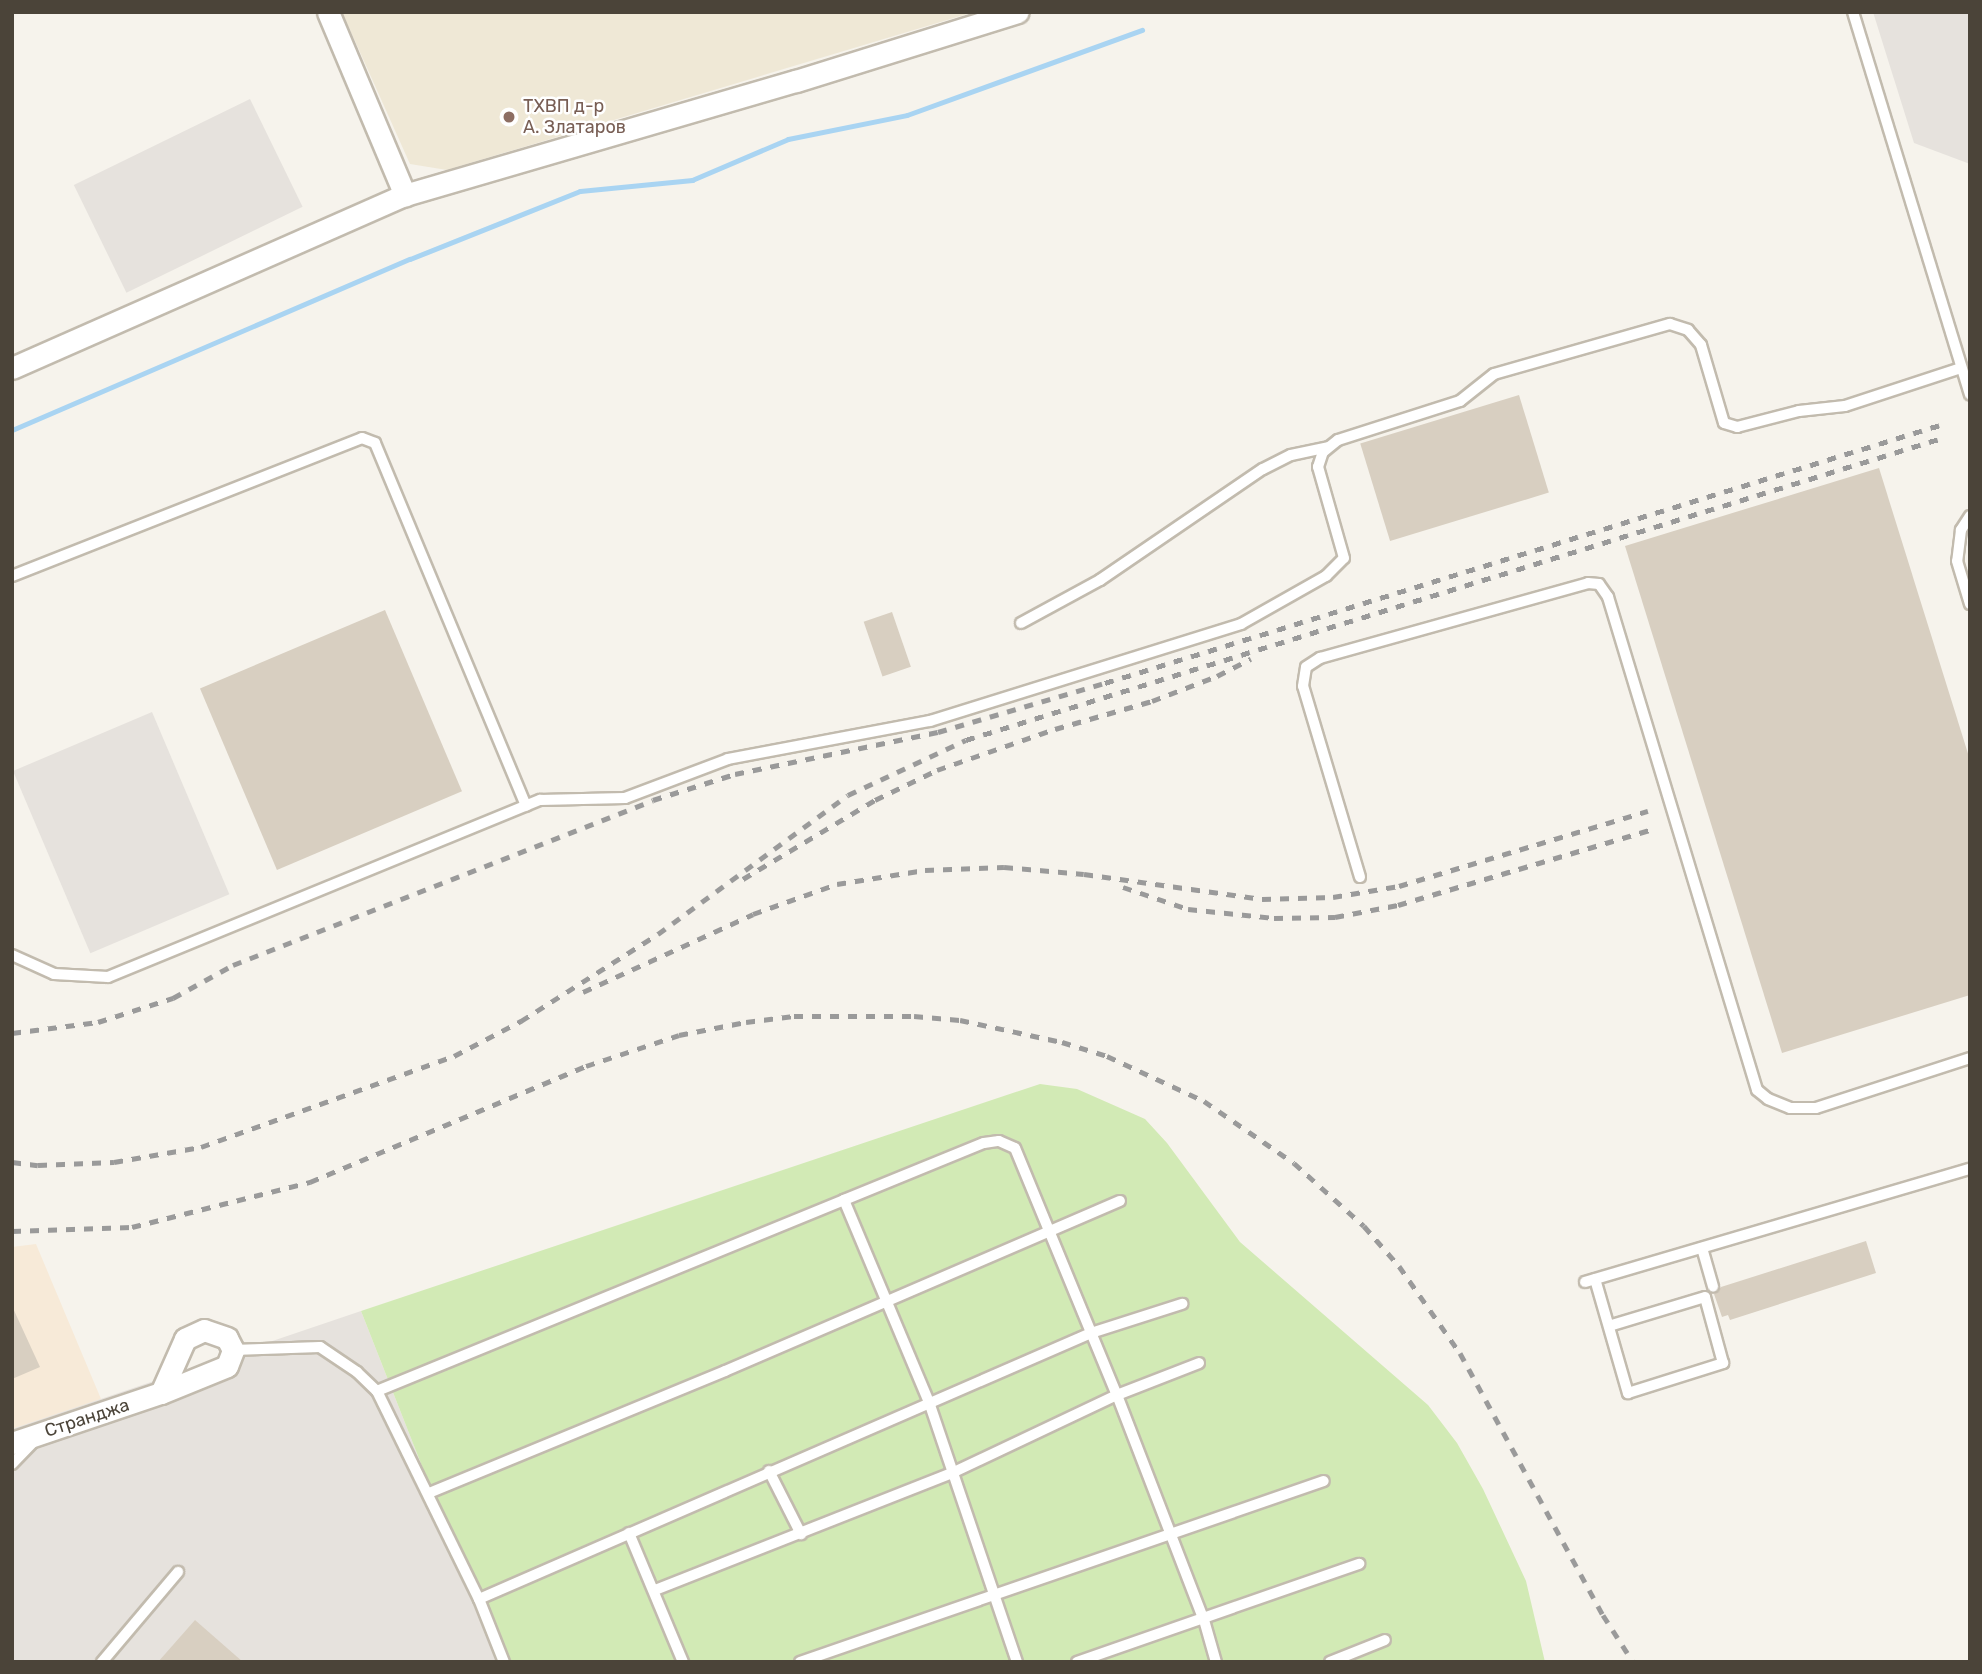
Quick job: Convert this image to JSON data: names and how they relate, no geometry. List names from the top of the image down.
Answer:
{
  "streets": {
    "street": ["Странджа"]
  },
  "places": ["ТХВП д-р А. Златаров"]
}
